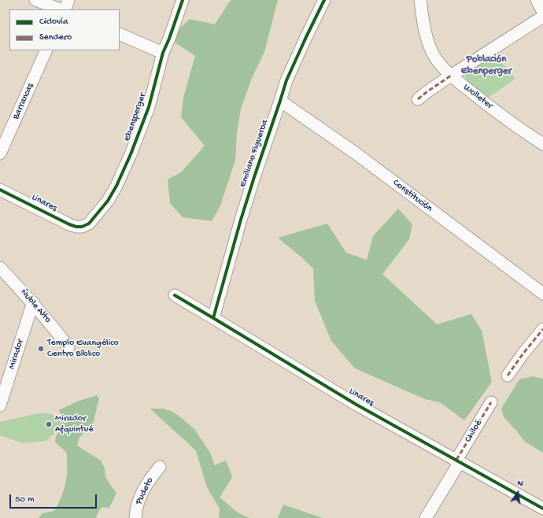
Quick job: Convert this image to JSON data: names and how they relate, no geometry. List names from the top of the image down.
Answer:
{
  "streets": {
    "street": [
      "Wolleter",
      "Barrancas",
      "Ebensperger",
      "Emiliano Figueroa",
      "Constitución",
      "Linares",
      "Ñuble Alto",
      "Mirador",
      "Chiloé",
      "Pudeto"
    ]
  },
  "crossings": [
    ["Ebensperger", "Linares"],
    ["Emiliano Figueroa", "Constitución"],
    ["Emiliano Figueroa", "Linares"],
    ["Linares", "Chiloé"],
    ["Ñuble Alto", "Mirador"]
  ],
  "districts": ["Población Ebenperger"],
  "places": ["Templo Evangélico Centro Bíblico", "Mirador Afquintué"],
  "legend": ["Ciclovía", "Sendero"],
  "scale_bar": "50 m",
  "north": "top"
}
